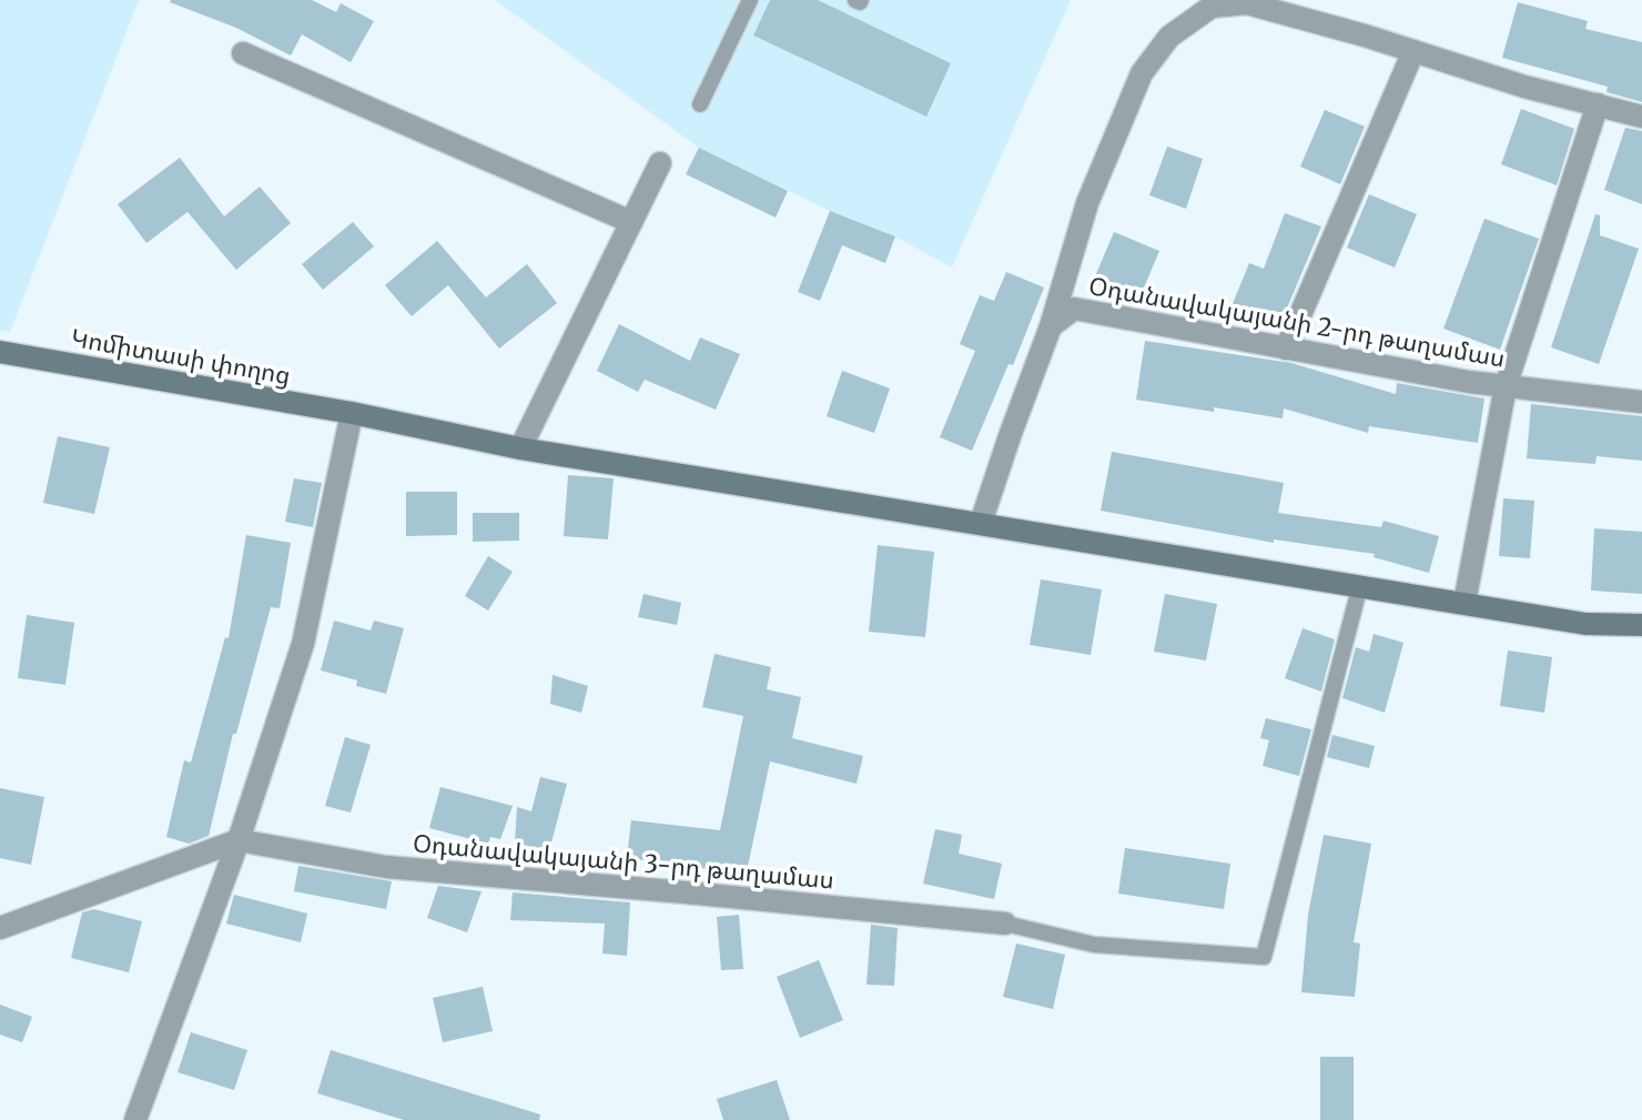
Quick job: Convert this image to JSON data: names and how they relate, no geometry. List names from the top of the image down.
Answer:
{
  "streets": {
    "main road": ["Կոմիտասի փողոց"],
    "street": ["Օդանավակայանի 2-րդ թաղամաս", "Օդանավակայանի 3-րդ թաղամաս"]
  }
}
